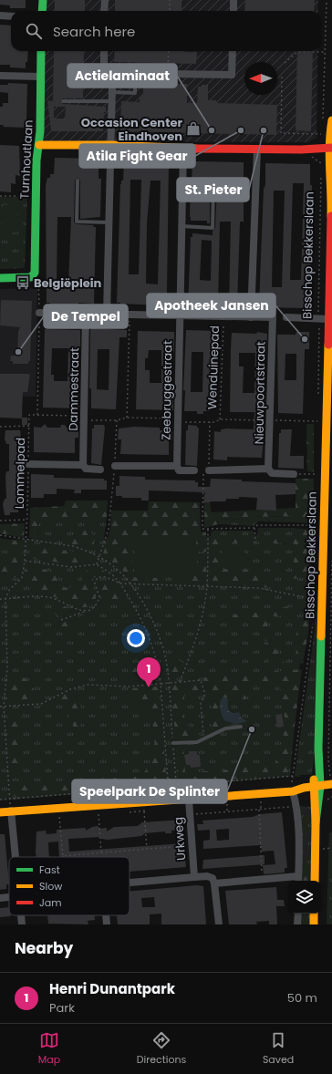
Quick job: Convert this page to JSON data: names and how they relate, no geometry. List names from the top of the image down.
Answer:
{
  "streets": {
    "main road": ["Turnhoutlaan", "Bisschop Bekkerslaan"],
    "street": [
      "Dammestraat",
      "Zeebruggestraat",
      "Nieuwpoortstraat",
      "Urkweg"
    ],
    "path": ["Wenduinepad", "Lommelpad"]
  },
  "places": {
    "shop": ["Occasion Center Eindhoven"],
    "other": [
      "Actielaminaat",
      "Atila Fight Gear",
      "St. Pieter",
      "Apotheek Jansen",
      "De Tempel",
      "Speelpark De Splinter"
    ],
    "bus stop": ["Belgiëplein"]
  },
  "legend": ["Fast", "Slow", "Jam"],
  "north": "left",
  "page": {
    "search": "Search here",
    "pins": "1",
    "heading": "Nearby",
    "list": [
      {
        "mark": "1",
        "name": "Henri Dunantpark",
        "note": "Park",
        "value": "50 m"
      }
    ],
    "nav": ["Map", "Directions", "Saved"]
  }
}
